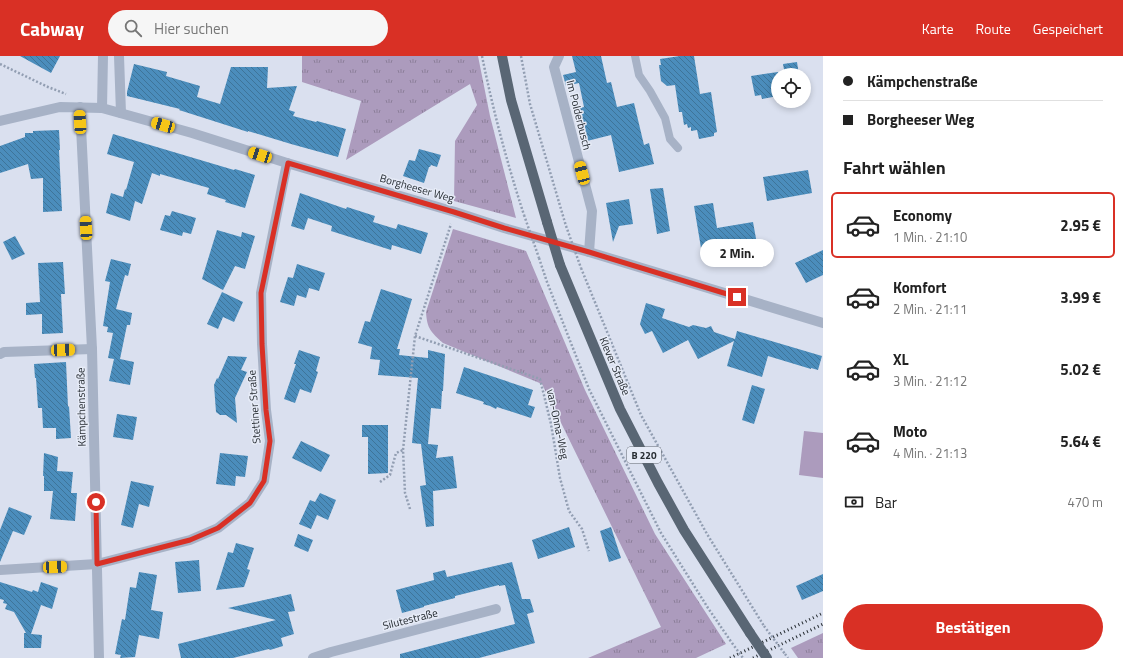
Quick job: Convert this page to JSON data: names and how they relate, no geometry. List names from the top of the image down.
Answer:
{
  "streets": {
    "main road": ["Klever Straße", "B 220"],
    "street": [
      "Im Polderbusch",
      "Borgheeser Weg",
      "Kämpchenstraße",
      "Stettiner Straße",
      "Silutestraße"
    ],
    "path": ["van-Onna-Weg"]
  },
  "crossings": [
    ["Im Polderbusch", "Borgheeser Weg"],
    ["Borgheeser Weg", "Kämpchenstraße"],
    ["Borgheeser Weg", "Stettiner Straße"],
    ["Kämpchenstraße", "Stettiner Straße"]
  ],
  "page": {
    "header": "Cabway",
    "search": "Hier suchen",
    "nav": ["Karte", "Route", "Gespeichert"],
    "banner": ["Kämpchenstraße", "Borgheeser Weg"],
    "heading": "Fahrt wählen",
    "list": [
      {
        "name": "Economy",
        "note": "1 Min. · 21:10",
        "value": "2.95 €"
      },
      {
        "name": "Komfort",
        "note": "2 Min. · 21:11",
        "value": "3.99 €"
      },
      {
        "name": "XL",
        "note": "3 Min. · 21:12",
        "value": "5.02 €"
      },
      {
        "name": "Moto",
        "note": "4 Min. · 21:13",
        "value": "5.64 €"
      }
    ],
    "bubble": "2 Min.",
    "pay": ["Bar", "470 m"],
    "buttons": "Bestätigen"
  }
}
